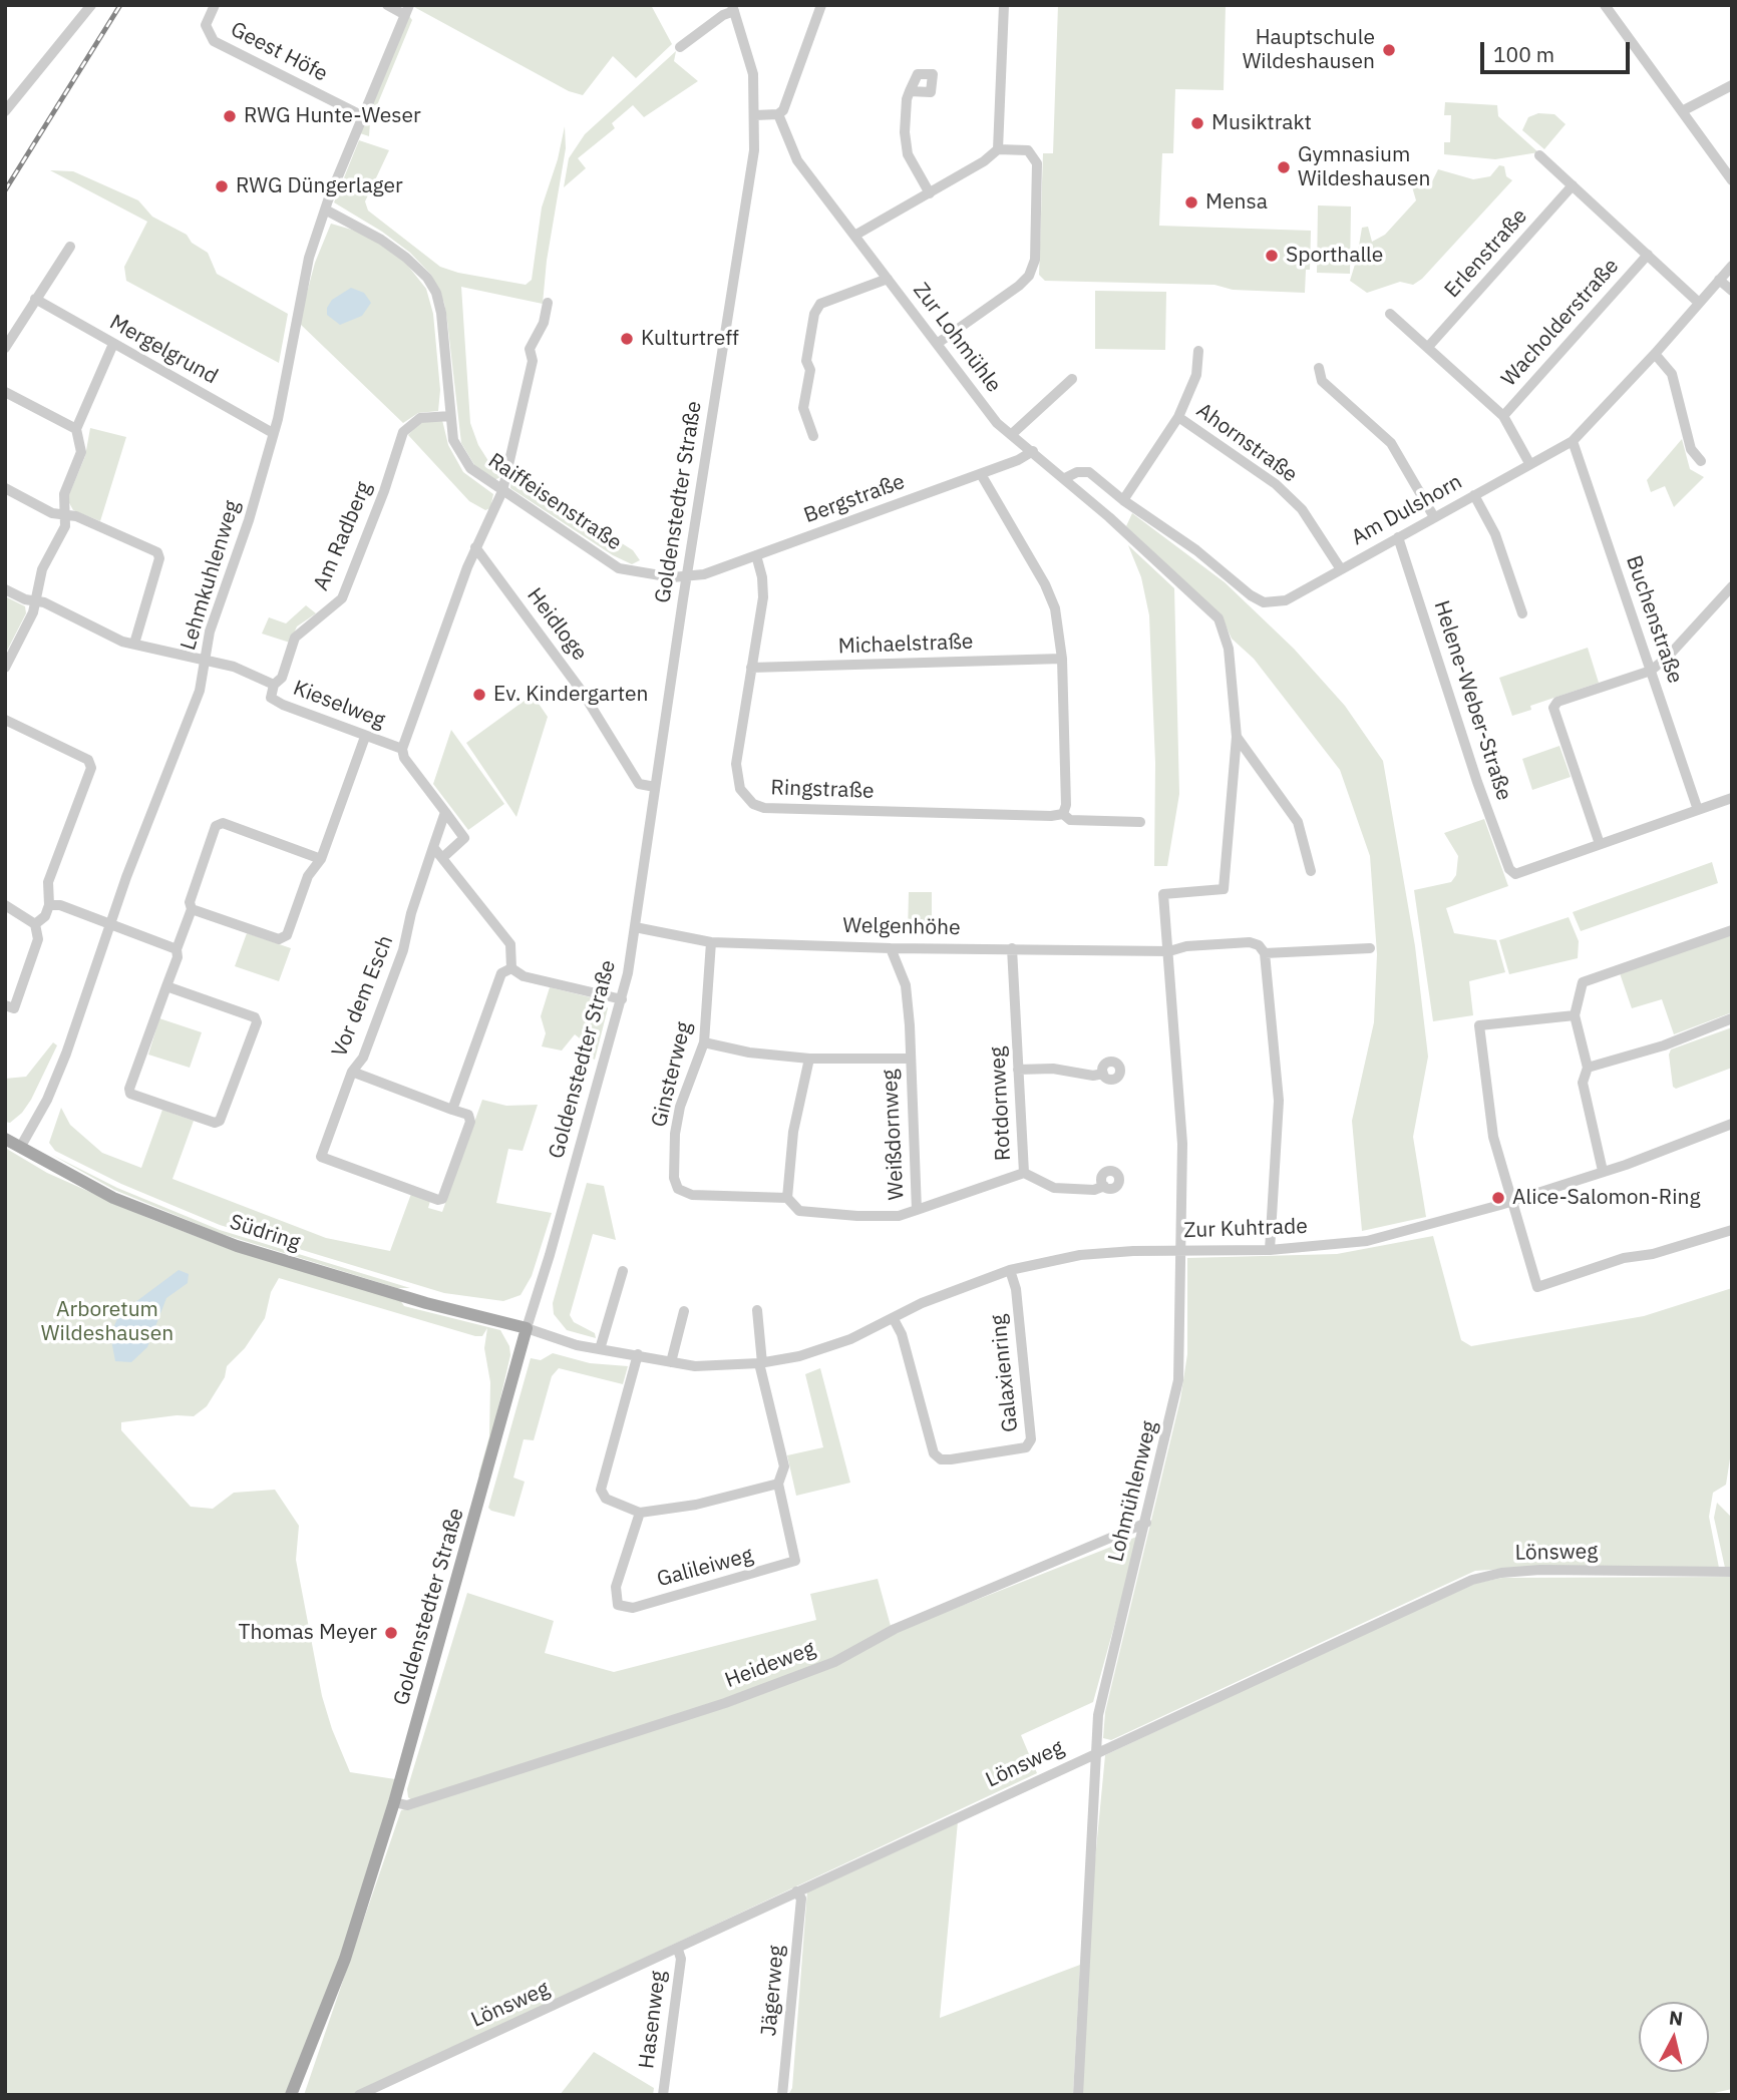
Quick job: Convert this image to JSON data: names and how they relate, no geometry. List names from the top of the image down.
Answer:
{
  "streets": {
    "main road": ["Goldenstedter Straße", "Südring"],
    "street": [
      "Geest Höfe",
      "Erlenstraße",
      "Wacholderstraße",
      "Zur Lohmühle",
      "Mergelgrund",
      "Ahornstraße",
      "Bergstraße",
      "Raiffeisenstraße",
      "Am Dulshorn",
      "Am Radberg",
      "Lehmkuhlenweg",
      "Buchenstraße",
      "Heidloge",
      "Michaelstraße",
      "Helene-Weber-Straße",
      "Kieselweg",
      "Ringstraße",
      "Welgenhöhe",
      "Vor dem Esch",
      "Ginsterweg",
      "Rotdornweg",
      "Weißdornweg",
      "Zur Kuhtrade",
      "Galaxienring",
      "Lohmühlenweg",
      "Lönsweg",
      "Galileiweg",
      "Heideweg",
      "Jägerweg",
      "Hasenweg"
    ]
  },
  "crossings": [
    ["Geest Höfe", "Lehmkuhlenweg"],
    ["Zur Lohmühle", "Bergstraße"],
    ["Zur Lohmühle", "Am Dulshorn"],
    ["Zur Lohmühle", "Lohmühlenweg"],
    ["Mergelgrund", "Lehmkuhlenweg"],
    ["Ahornstraße", "Am Dulshorn"],
    ["Bergstraße", "Raiffeisenstraße"],
    ["Bergstraße", "Goldenstedter Straße"],
    ["Bergstraße", "Ringstraße"],
    ["Raiffeisenstraße", "Goldenstedter Straße"],
    ["Raiffeisenstraße", "Am Radberg"],
    ["Raiffeisenstraße", "Lehmkuhlenweg"],
    ["Goldenstedter Straße", "Heidloge"],
    ["Goldenstedter Straße", "Welgenhöhe"],
    ["Goldenstedter Straße", "Zur Kuhtrade"],
    ["Goldenstedter Straße", "Südring"],
    ["Goldenstedter Straße", "Heideweg"],
    ["Am Dulshorn", "Buchenstraße"],
    ["Am Dulshorn", "Helene-Weber-Straße"],
    ["Am Radberg", "Kieselweg"],
    ["Lehmkuhlenweg", "Kieselweg"],
    ["Lehmkuhlenweg", "Südring"],
    ["Michaelstraße", "Ringstraße"],
    ["Welgenhöhe", "Ginsterweg"],
    ["Welgenhöhe", "Rotdornweg"],
    ["Welgenhöhe", "Weißdornweg"],
    ["Welgenhöhe", "Lohmühlenweg"],
    ["Rotdornweg", "Weißdornweg"],
    ["Zur Kuhtrade", "Südring"],
    ["Zur Kuhtrade", "Galaxienring"],
    ["Zur Kuhtrade", "Lohmühlenweg"],
    ["Lohmühlenweg", "Lönsweg"],
    ["Lohmühlenweg", "Heideweg"],
    ["Lönsweg", "Jägerweg"],
    ["Lönsweg", "Hasenweg"]
  ],
  "parks": ["Arboretum Wildeshausen"],
  "places": [
    "Hauptschule Wildeshausen",
    "RWG Hunte-Weser",
    "Musiktrakt",
    "Gymnasium Wildeshausen",
    "RWG Düngerlager",
    "Mensa",
    "Sporthalle",
    "Kulturtreff",
    "Ev. Kindergarten",
    "Alice-Salomon-Ring",
    "Thomas Meyer"
  ],
  "scale_bar": "100 m",
  "north": "top"
}
